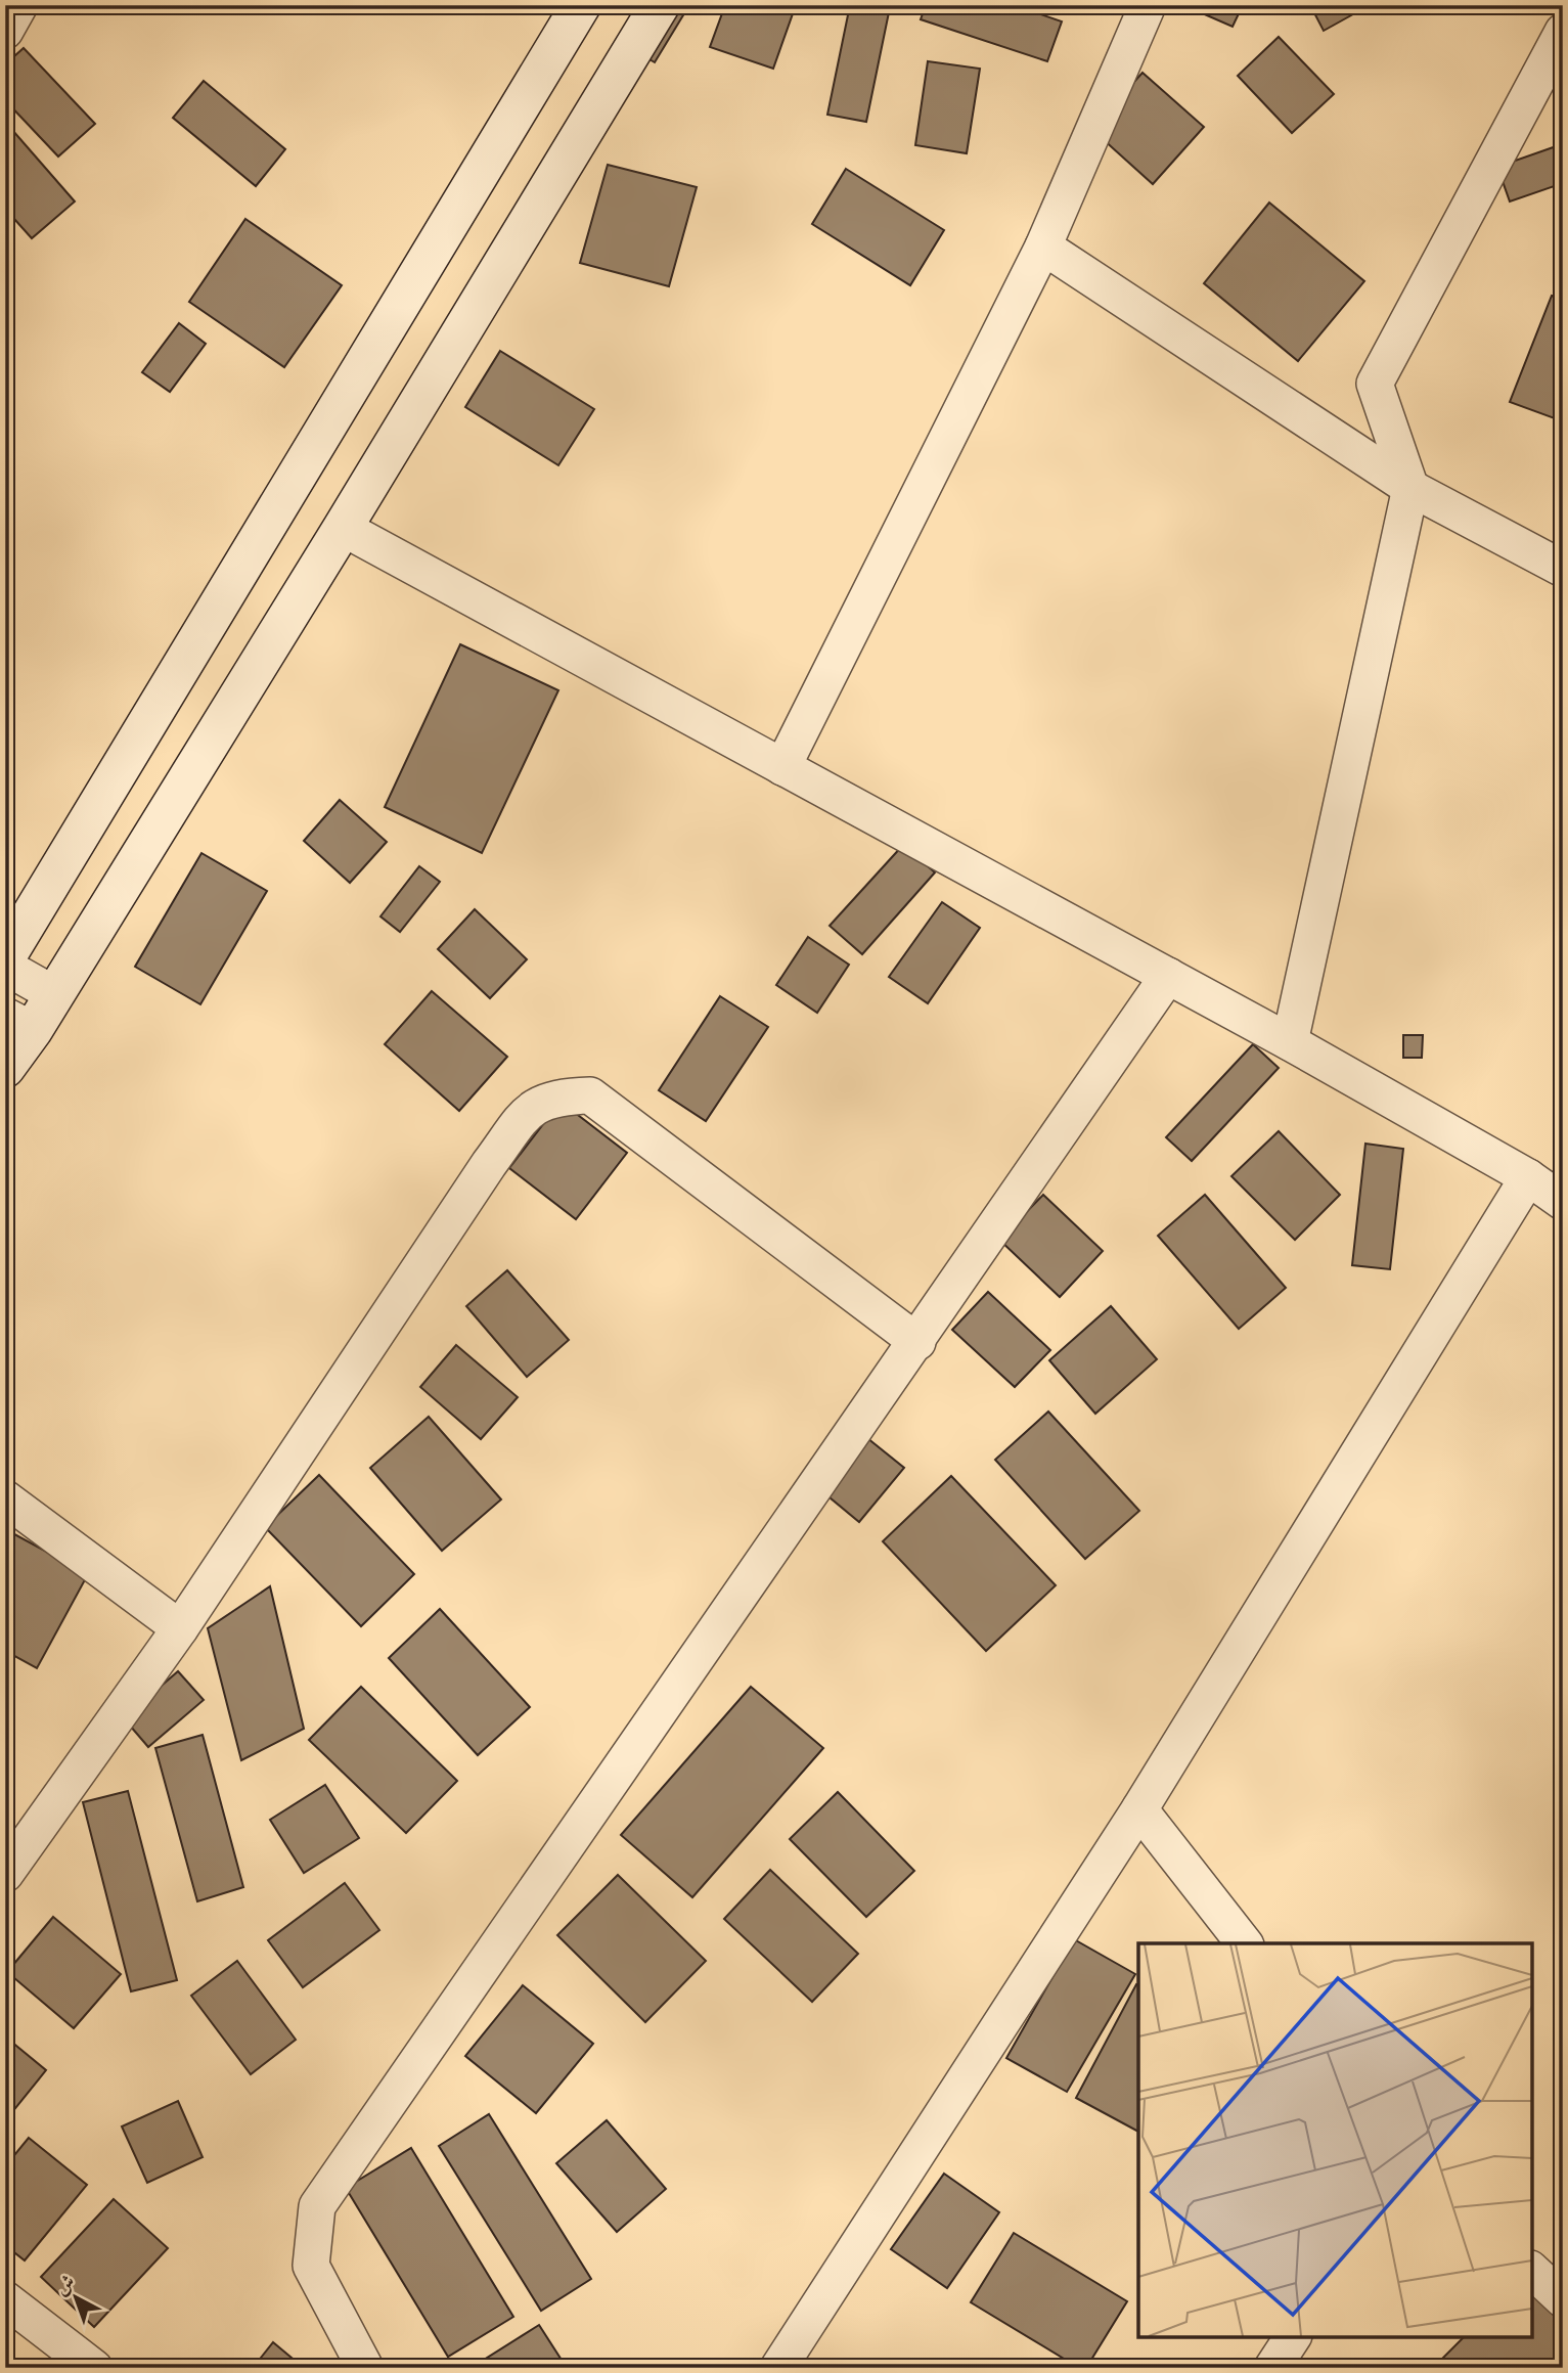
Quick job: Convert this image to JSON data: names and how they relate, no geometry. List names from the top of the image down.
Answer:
{
  "north": "top left"
}
